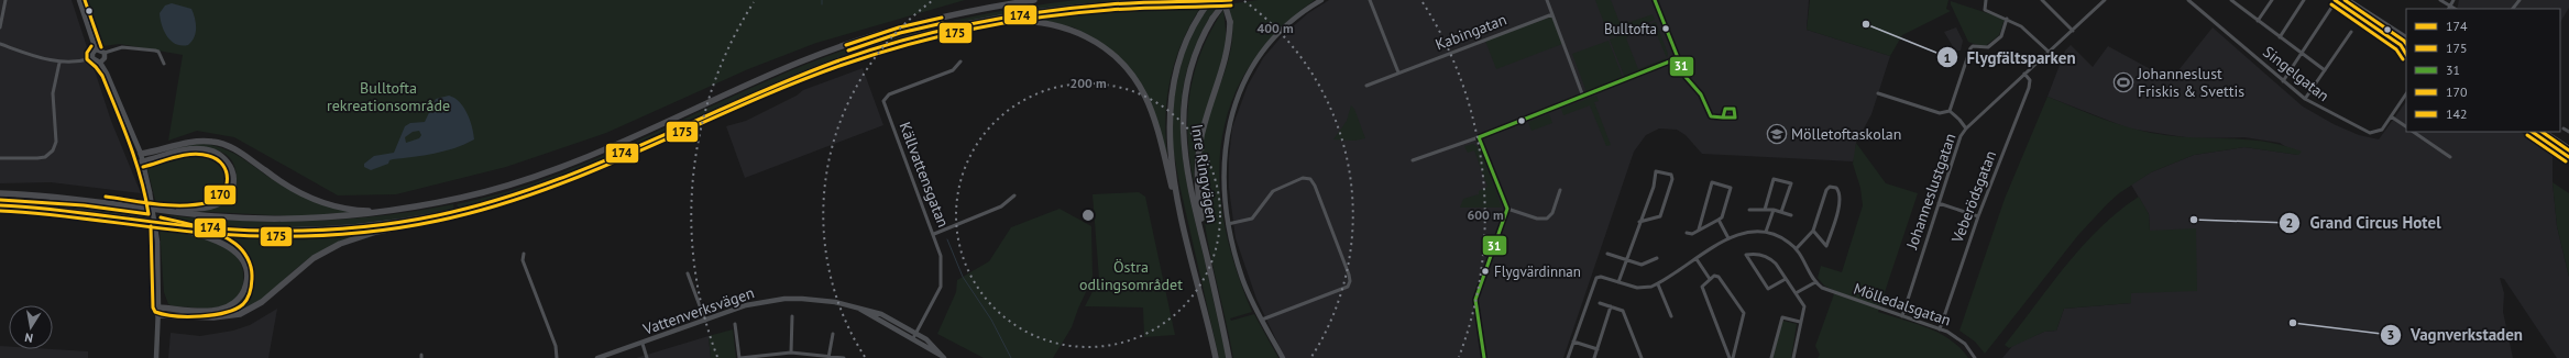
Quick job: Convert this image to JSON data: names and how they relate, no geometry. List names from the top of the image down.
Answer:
{
  "streets": {
    "highway": ["Inre Ringvägen"],
    "street": [
      "Kabingatan",
      "Singelgatan",
      "Källvattensgatan",
      "Johanneslustgatan",
      "Veberödsgatan",
      "Mölledalsgatan",
      "Vattenverksvägen"
    ]
  },
  "crossings": [
    ["Källvattensgatan", "Vattenverksvägen"],
    ["Johanneslustgatan", "Veberödsgatan"],
    ["Johanneslustgatan", "Mölledalsgatan"],
    ["Veberödsgatan", "Mölledalsgatan"]
  ],
  "parks": ["Bulltofta rekreationsområde", "Östra odlingsområdet"],
  "places": {
    "other": [
      "Flygfältsparken",
      "Bulltofta",
      "Grand Circus Hotel",
      "Flygvärdinnan",
      "Vagnverkstaden"
    ],
    "sports": ["Johanneslust Friskis & Svettis"],
    "school or university": ["Mölletoftaskolan"]
  },
  "lines": [
    "transit line 174",
    "transit line 31",
    "transit line 170",
    "transit line 142",
    "transit line 175"
  ],
  "legend": [
    "174",
    "175",
    "31",
    "170",
    "142"
  ],
  "north": "bottom",
  "rings": ["400 m", "200 m", "600 m"]
}
